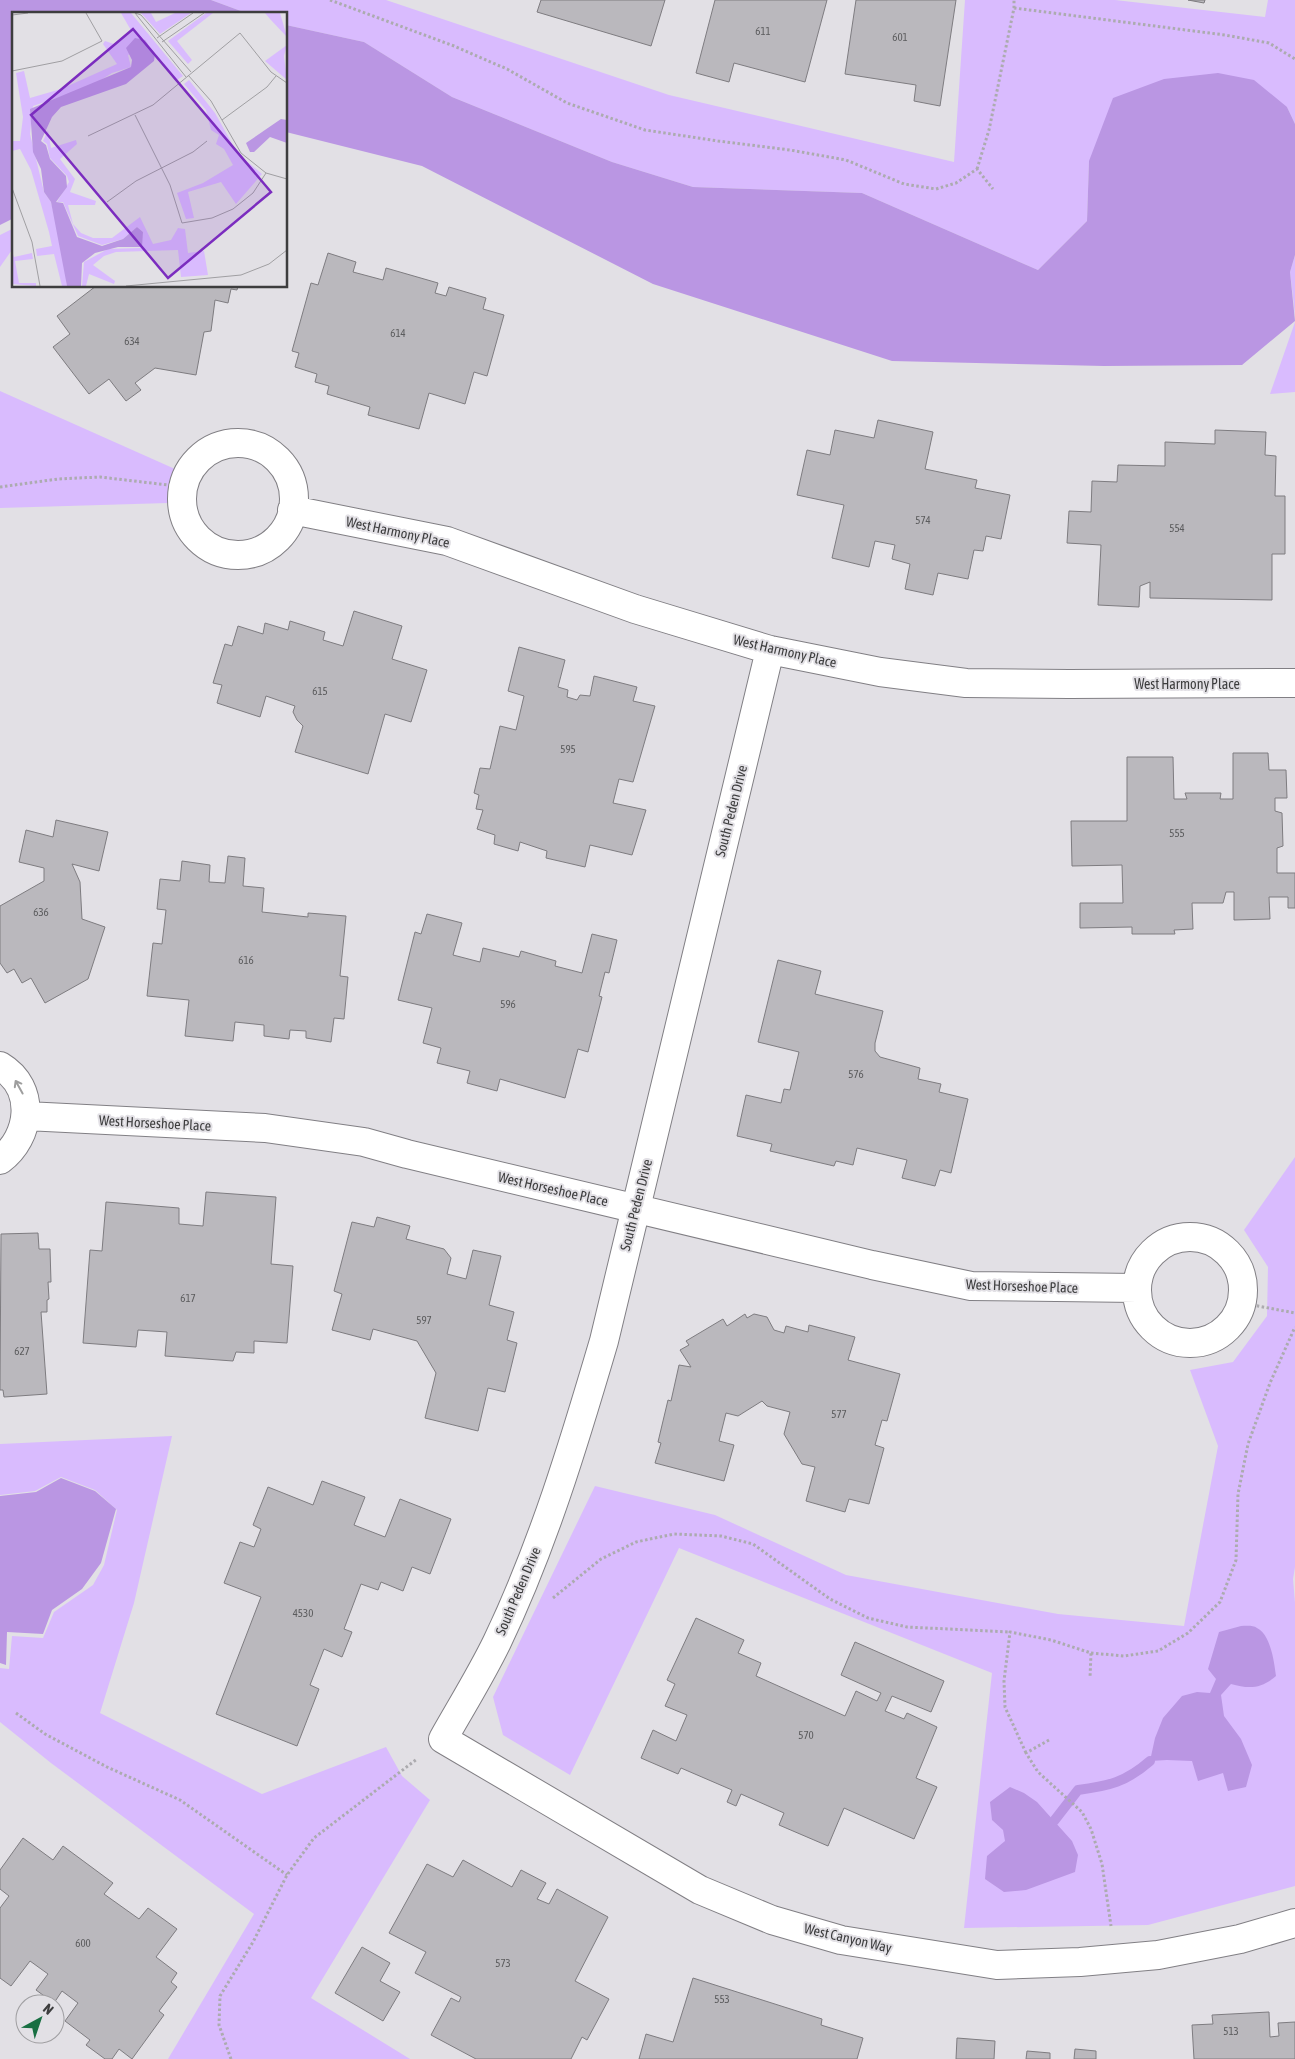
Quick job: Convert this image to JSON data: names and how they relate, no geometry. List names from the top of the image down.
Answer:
{
  "streets": {
    "street": [
      "West Harmony Place",
      "South Peden Drive",
      "West Horseshoe Place",
      "West Canyon Way"
    ]
  },
  "crossings": [
    ["West Harmony Place", "South Peden Drive"],
    ["South Peden Drive", "West Horseshoe Place"],
    ["South Peden Drive", "West Canyon Way"]
  ],
  "house_numbers": [
    "611",
    "601",
    "614",
    "634",
    "574",
    "554",
    "615",
    "595",
    "555",
    "636",
    "616",
    "596",
    "576",
    "617",
    "597",
    "627",
    "577",
    "4530",
    "570",
    "600",
    "573",
    "553",
    "513"
  ],
  "north": "top right"
}
